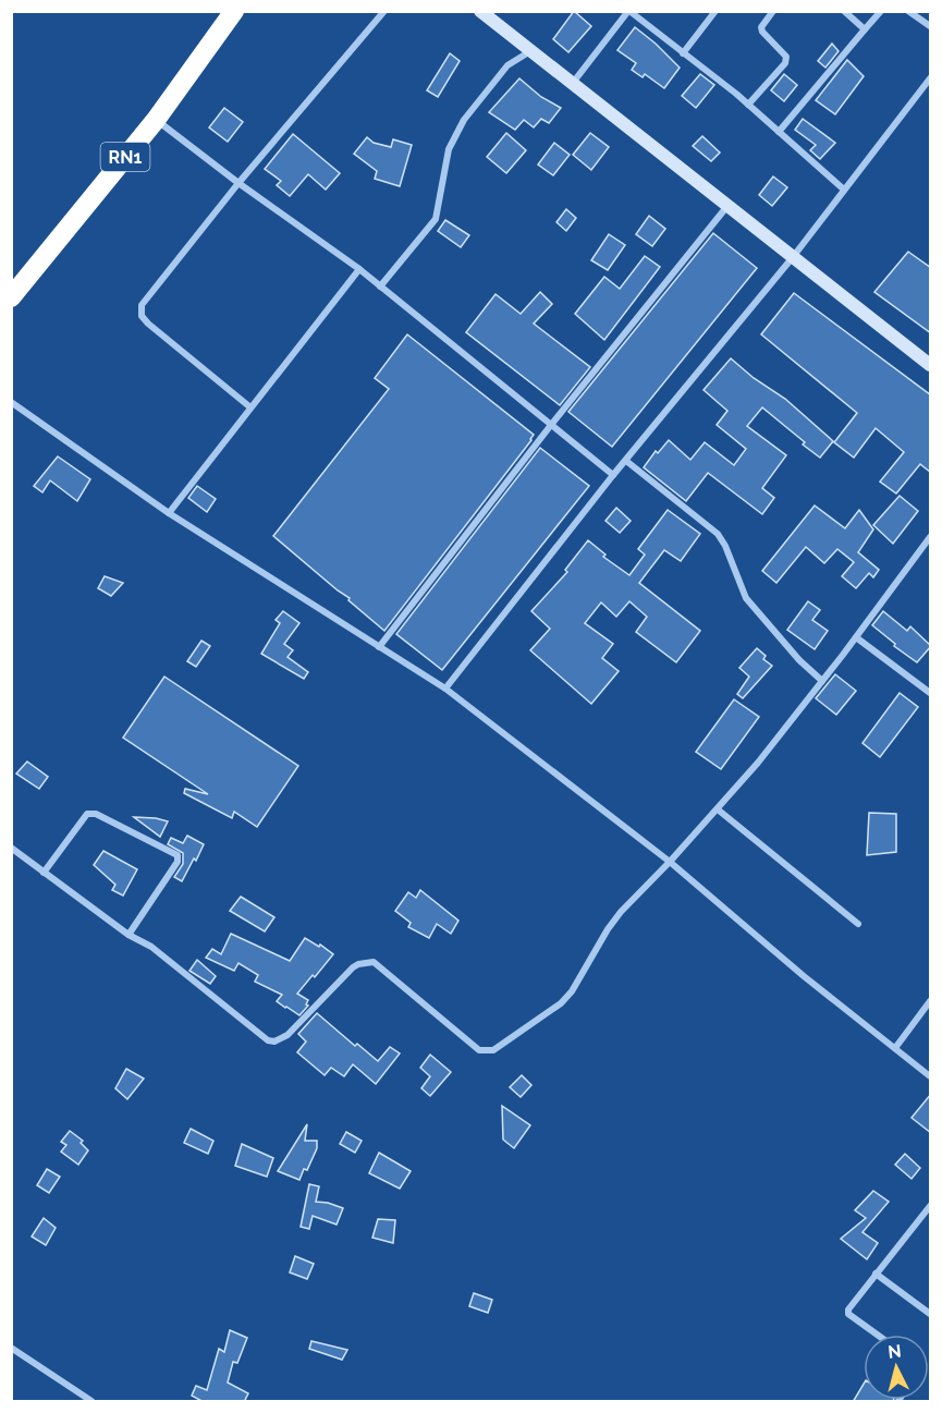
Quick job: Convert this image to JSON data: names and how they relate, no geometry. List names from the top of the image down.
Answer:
{
  "streets": {
    "highway": ["RN1"]
  },
  "north": "top"
}
